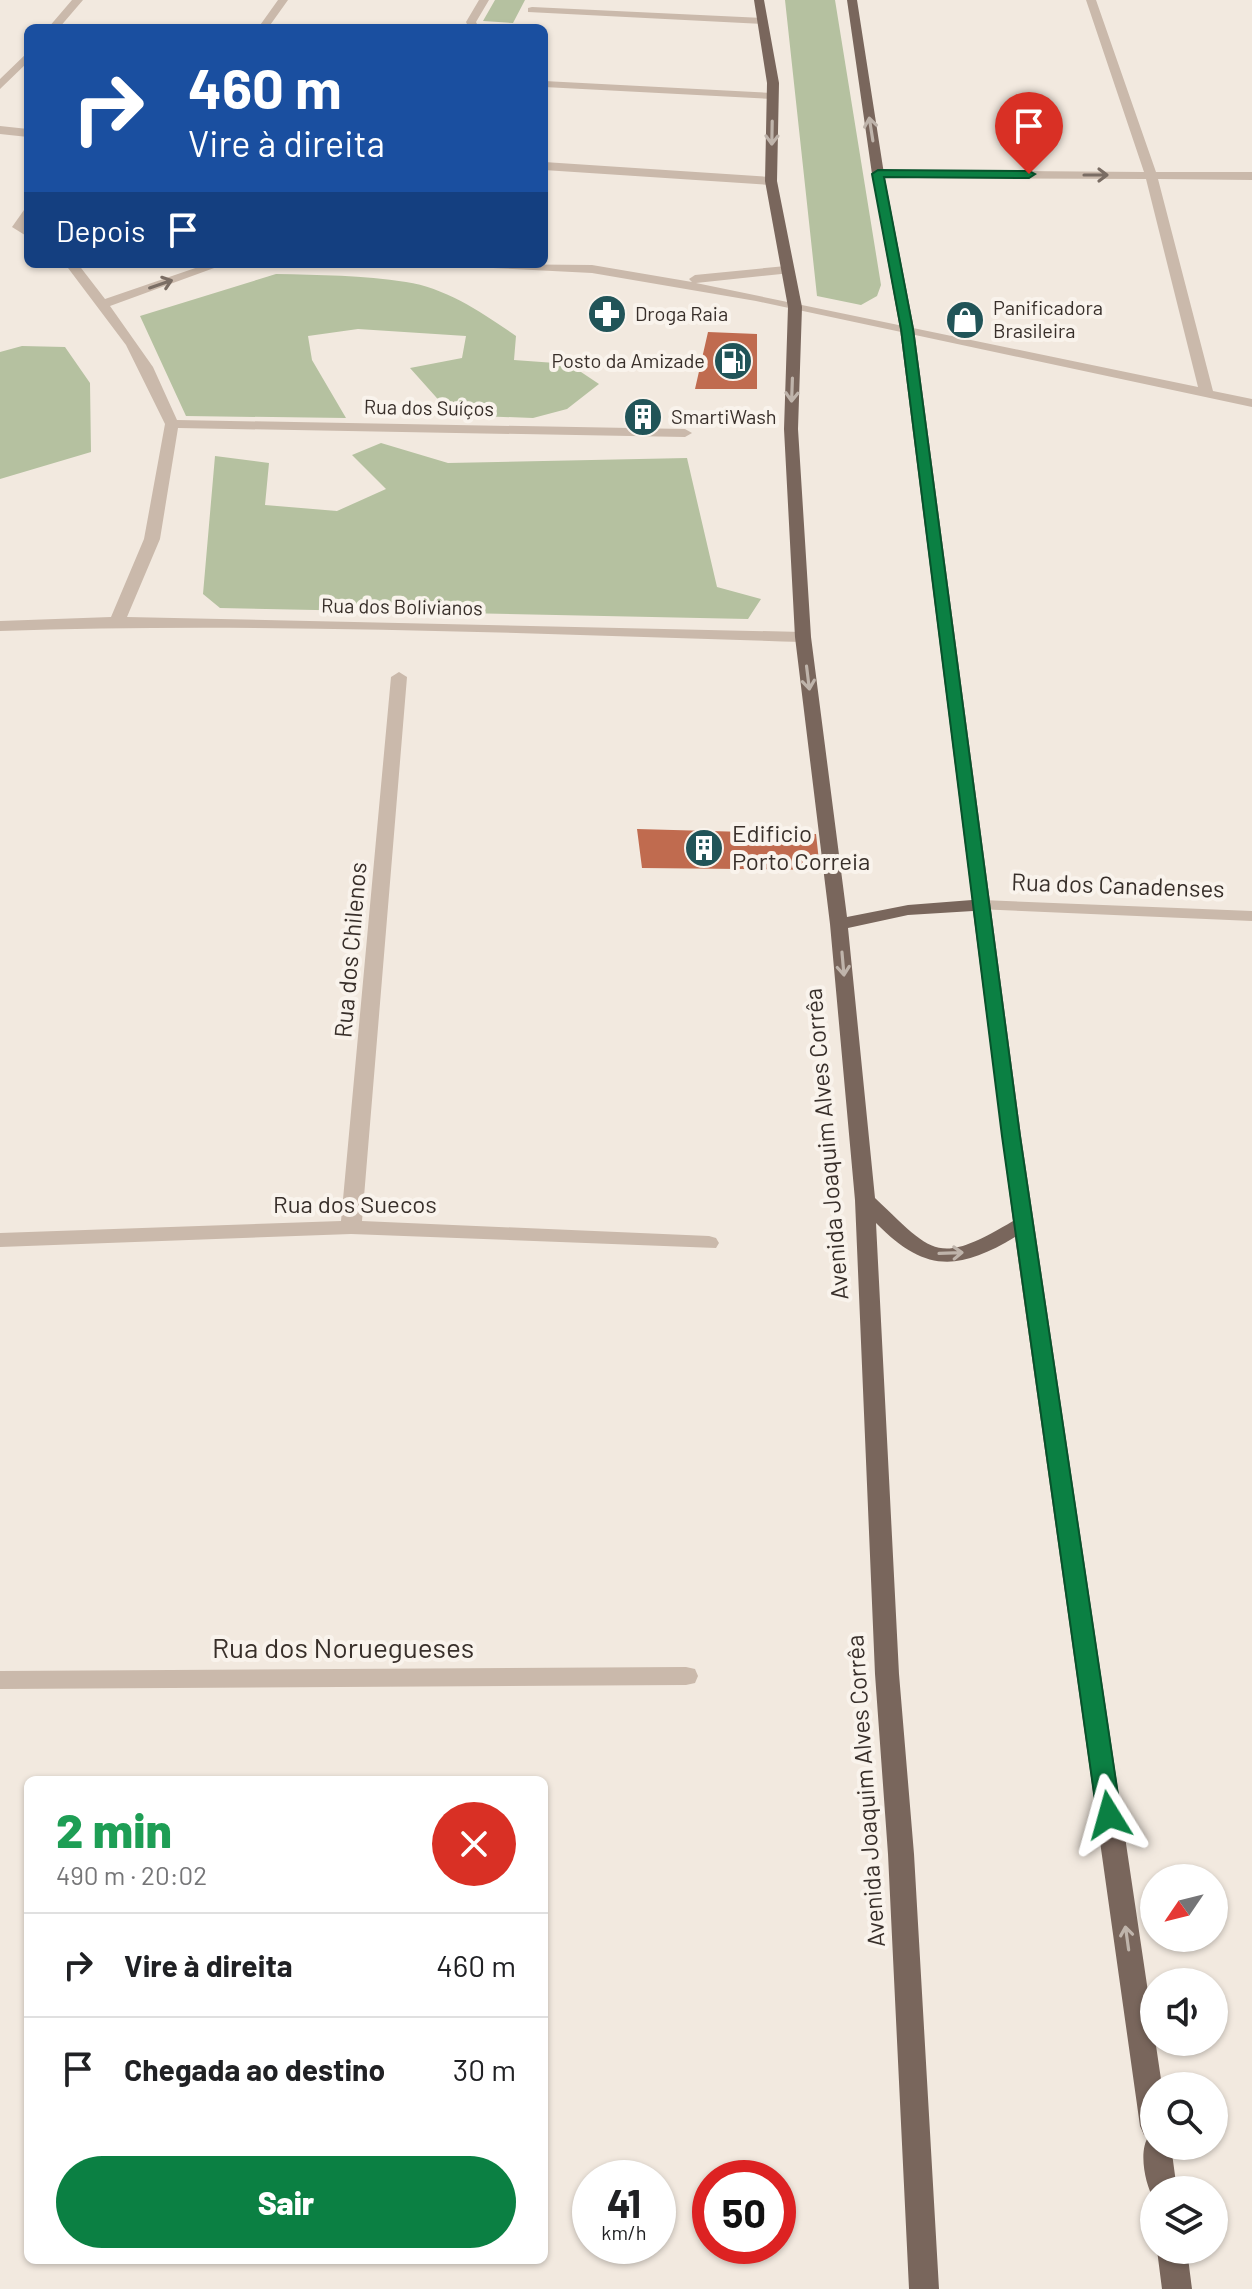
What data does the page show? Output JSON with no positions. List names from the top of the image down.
{
  "streets": {
    "main road": ["Avenida Joaquim Alves Corrêa"],
    "street": [
      "Rua dos Suíços",
      "Rua dos Bolivianos",
      "Rua dos Canadenses",
      "Rua dos Chilenos",
      "Rua dos Suecos",
      "Rua dos Noruegueses"
    ]
  },
  "crossings": [
    ["Rua dos Bolivianos", "Avenida Joaquim Alves Corrêa"],
    ["Rua dos Chilenos", "Rua dos Suecos"]
  ],
  "places": {
    "pharmacy": ["Droga Raia"],
    "shop": ["Panificadora Brasileira"],
    "fuel station": ["Posto da Amizade"],
    "building": ["SmartiWash", "Edificio Porto Correia"]
  },
  "north": "bottom left",
  "page": {
    "turn": ["460 m", "Vire à direita"],
    "then": "Depois",
    "heading": ["2 min", "490 m · 20:02"],
    "list": [
      {
        "name": "Vire à direita",
        "value": "460 m"
      },
      {
        "name": "Chegada ao destino",
        "value": "30 m"
      }
    ],
    "buttons": "Sair",
    "speed": "41 km/h",
    "limit": "50"
  }
}
